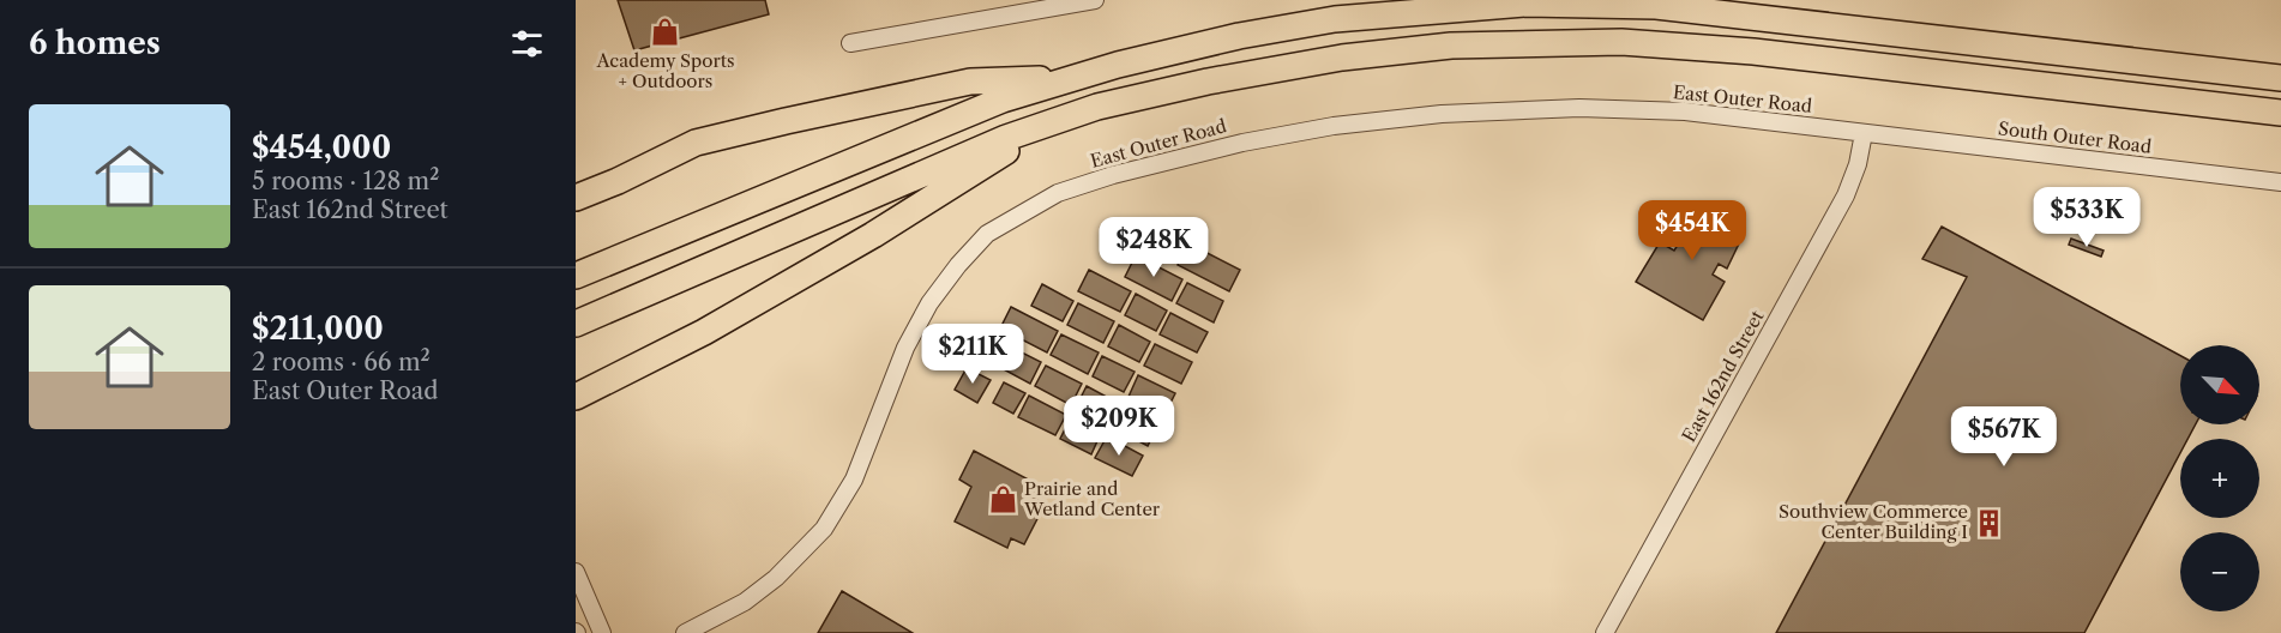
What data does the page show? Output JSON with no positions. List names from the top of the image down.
{
  "streets": {
    "street": ["East Outer Road", "South Outer Road", "East 162nd Street"]
  },
  "crossings": [
    ["East Outer Road", "South Outer Road"],
    ["East Outer Road", "East 162nd Street"],
    ["South Outer Road", "East 162nd Street"]
  ],
  "places": {
    "shop": ["Academy Sports + Outdoors", "Prairie and Wetland Center"],
    "building": ["Southview Commerce Center Building I"]
  },
  "north": "bottom right",
  "page": {
    "heading": "6 homes",
    "list": [
      {
        "name": "$454,000",
        "note": "5 rooms · 128 m² · East 162nd Street"
      },
      {
        "name": "$211,000",
        "note": "2 rooms · 66 m² · East Outer Road"
      }
    ],
    "price": [
      "$533K",
      "$454K",
      "$248K",
      "$211K",
      "$209K",
      "$567K"
    ],
    "map_buttons": ["+", "−"]
  }
}
